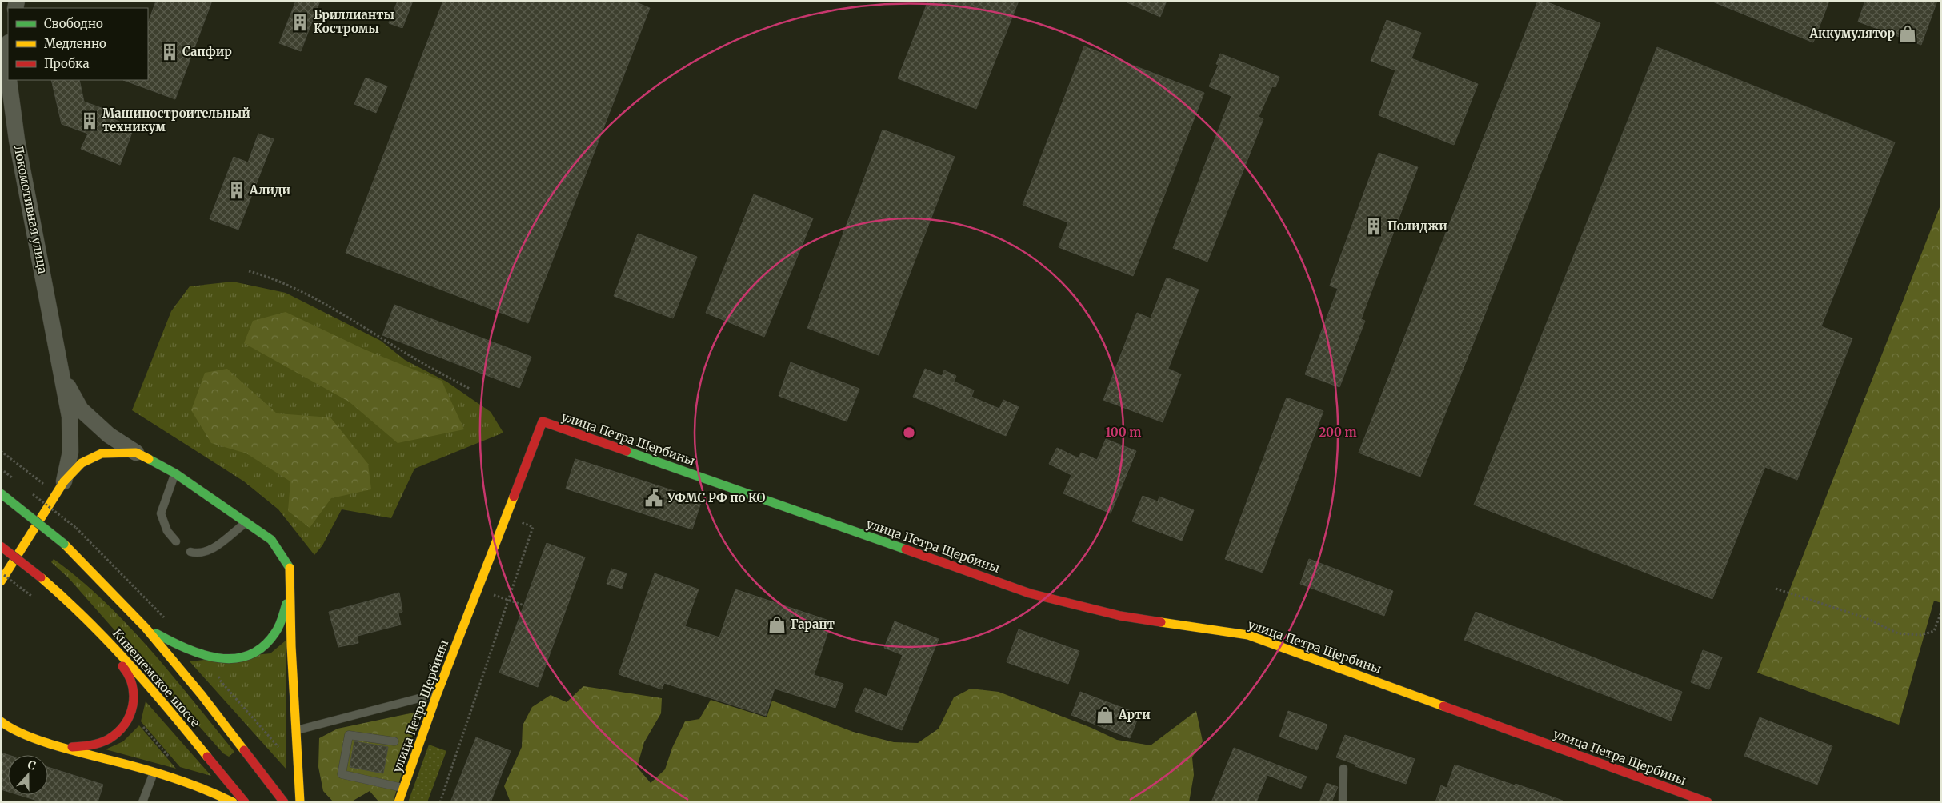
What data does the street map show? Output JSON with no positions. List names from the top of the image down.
{
  "streets": {
    "main road": ["улица Петра Щербины", "Кинешемское шоссе"],
    "street": ["Локомотивная улица"]
  },
  "places": {
    "building": [
      "Бриллианты Костромы",
      "Сапфир",
      "Машиностроительный техникум",
      "Алиди",
      "Полиджи"
    ],
    "shop": ["Аккумулятор", "Гарант", "Арти"],
    "public building": ["УФМС РФ по КО"]
  },
  "legend": ["Свободно", "Медленно", "Пробка"],
  "north": "top",
  "rings": ["100 m", "200 m"]
}
